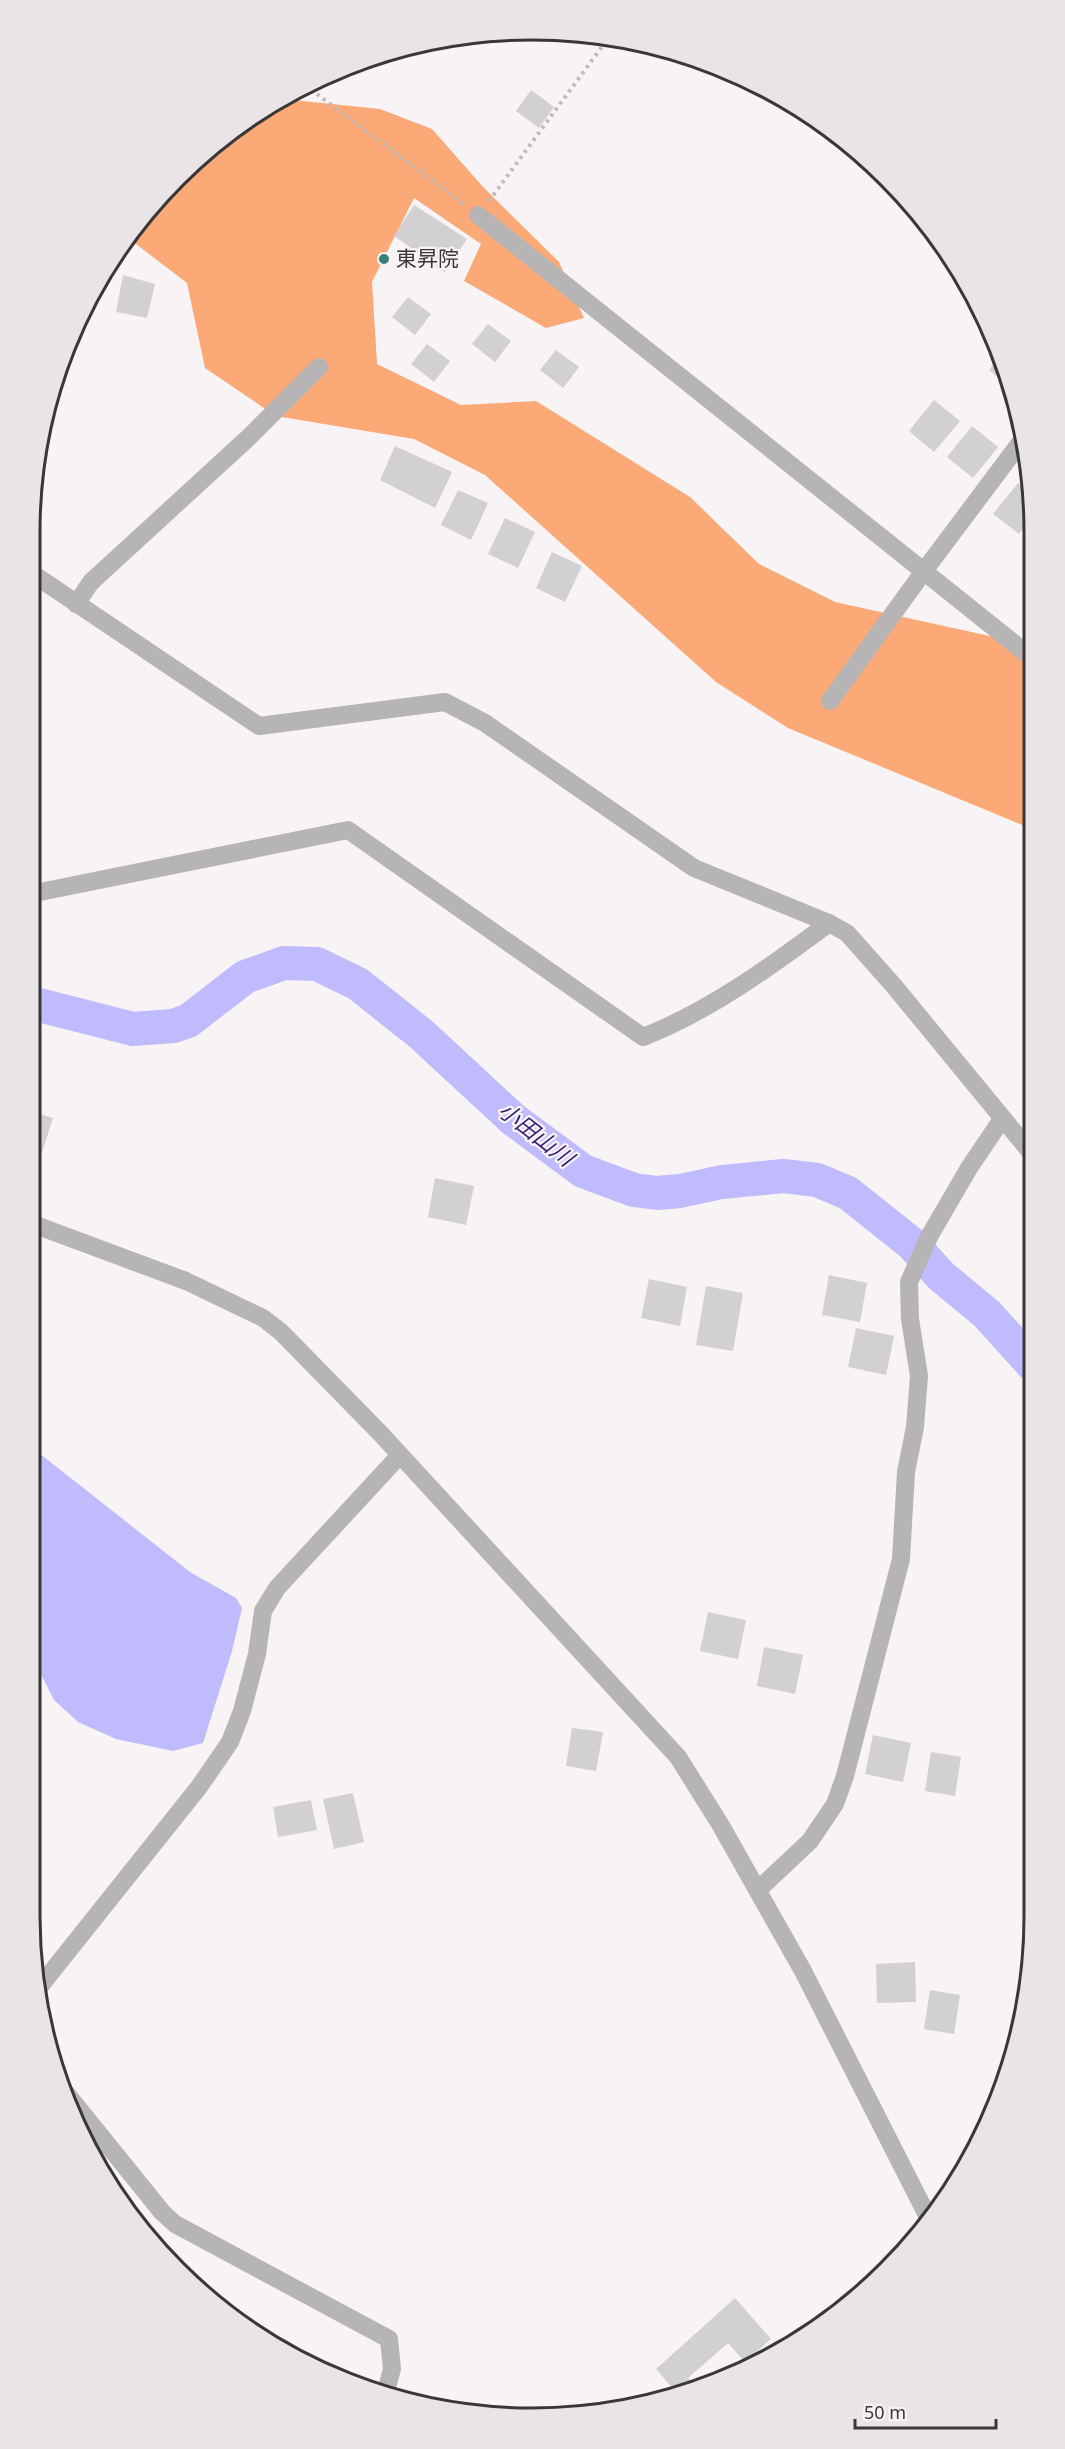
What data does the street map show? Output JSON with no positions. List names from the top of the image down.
{
  "water": ["小田山川"],
  "places": ["東昇院"],
  "scale_bar": "50 m"
}
